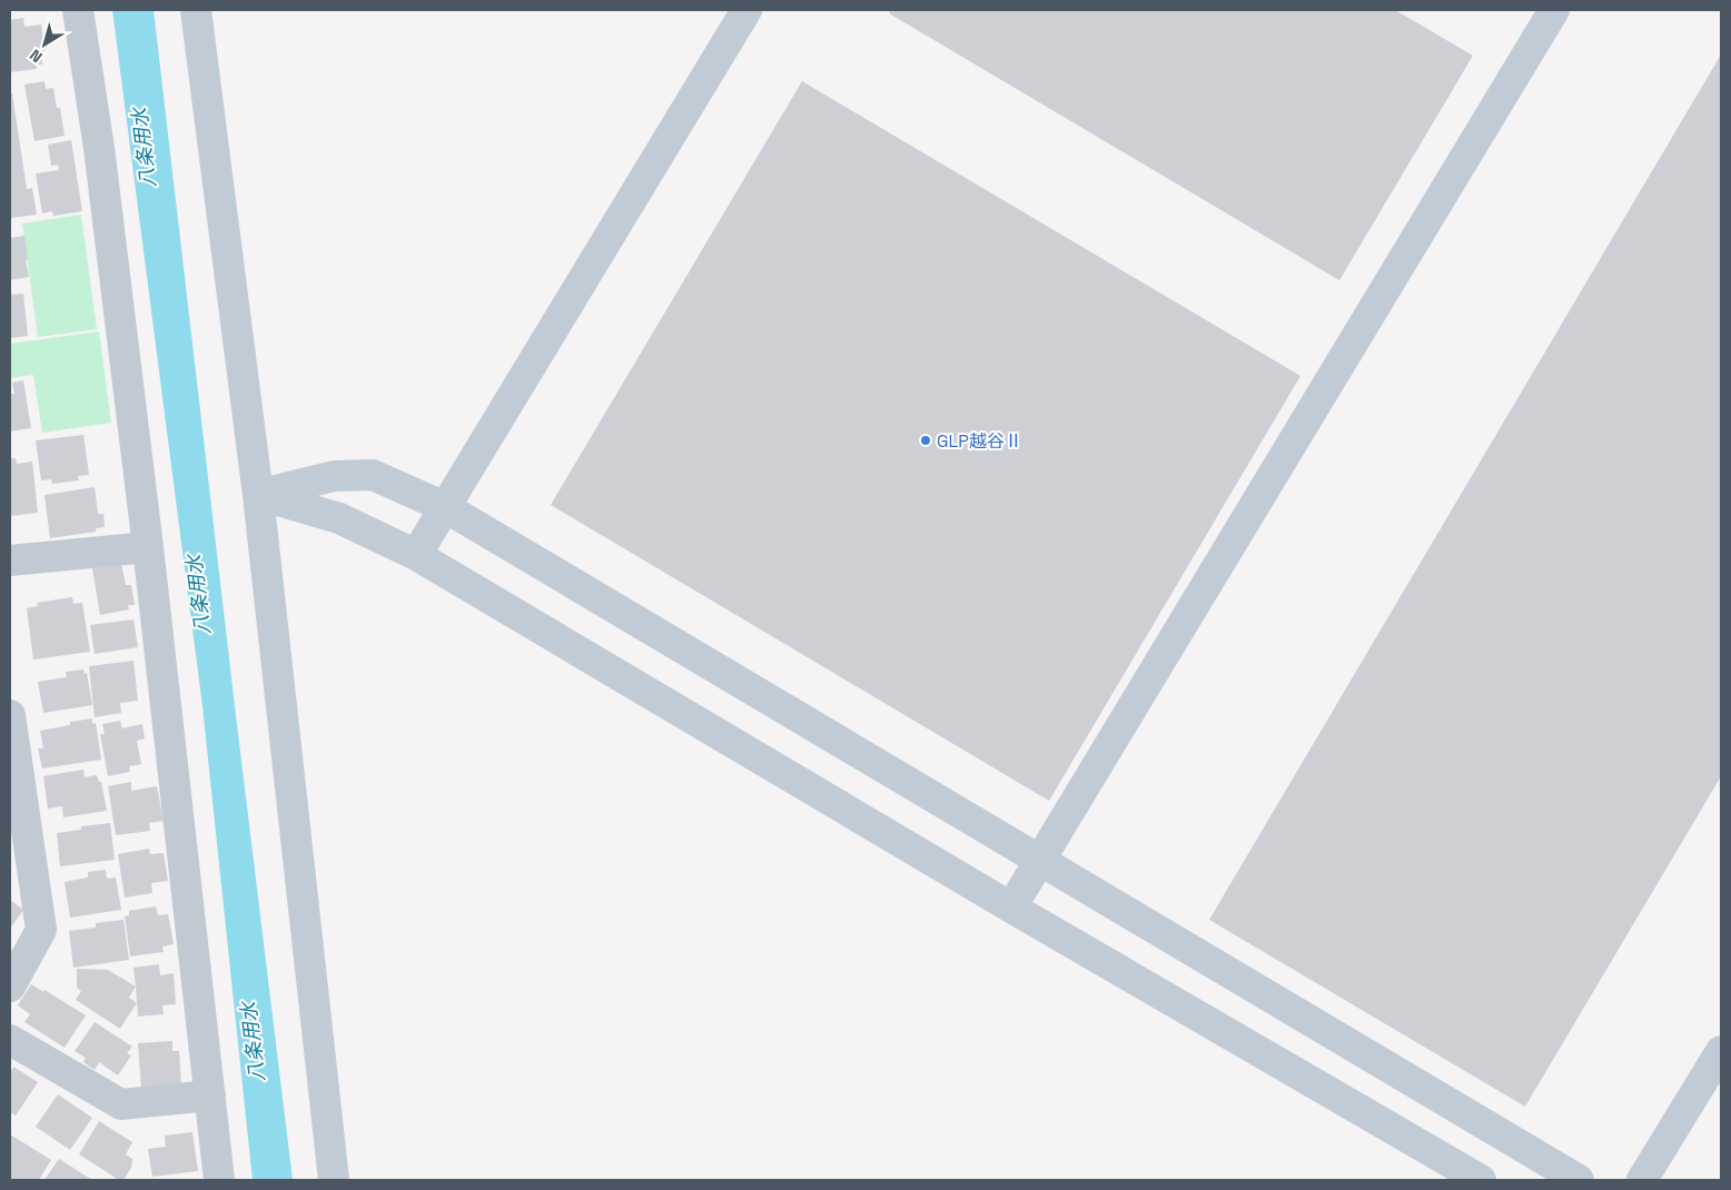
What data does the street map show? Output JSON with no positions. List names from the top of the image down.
{
  "water": ["八条用水"],
  "places": ["GLP越谷Ⅱ"],
  "north": "bottom left"
}
